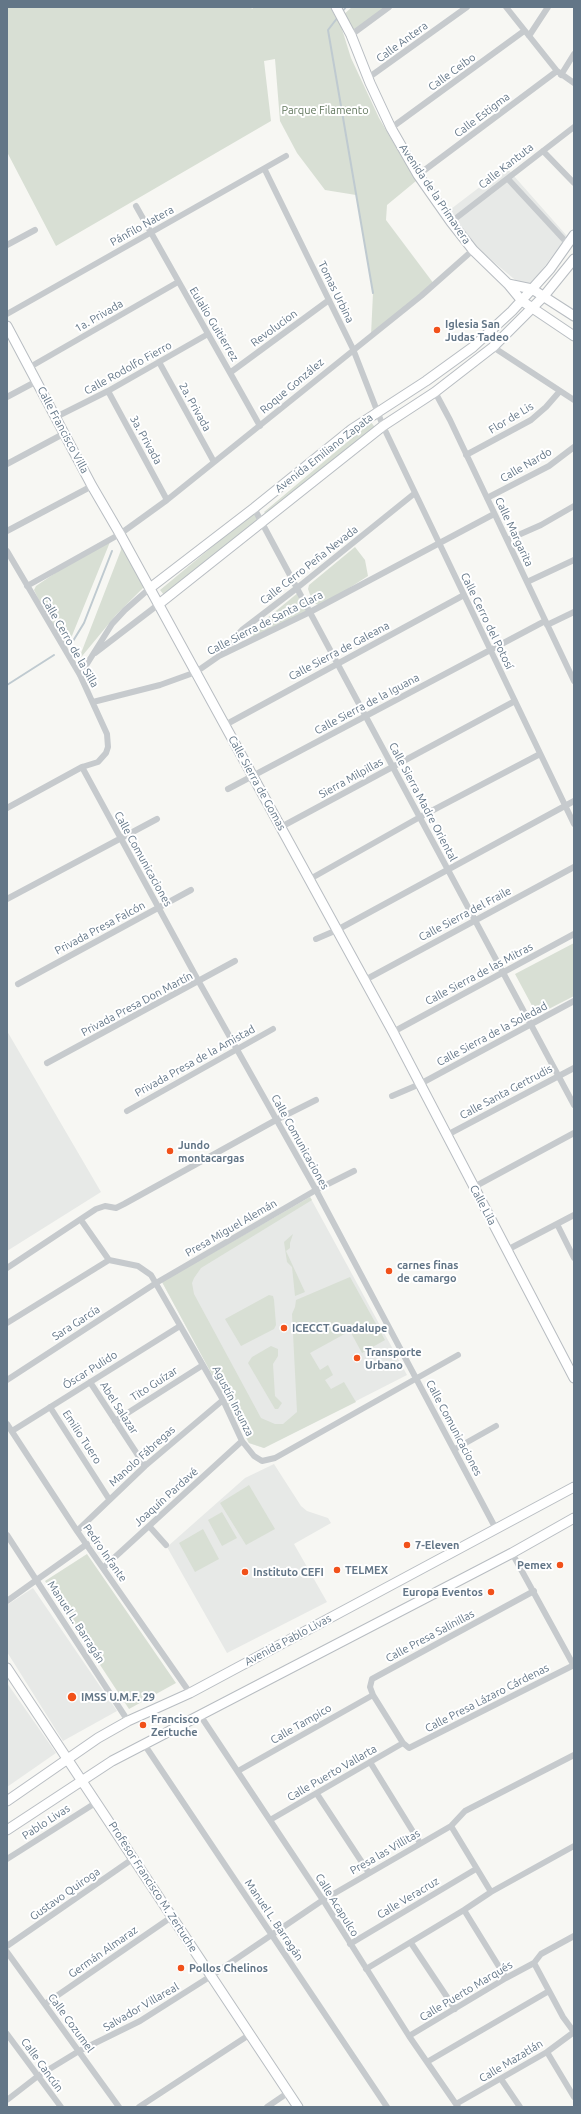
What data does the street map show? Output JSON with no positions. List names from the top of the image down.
{
  "streets": {
    "street": [
      "Calle Antera",
      "Calle Ceibo",
      "Calle Estigma",
      "Calle Kantuta",
      "Avenida de la Primavera",
      "Pánfilo Natera",
      "Tomas Urbina",
      "1a. Privada",
      "Eulalio Guitierrez",
      "Revolucion",
      "Calle Rodolfo Fierro",
      "Roque González",
      "2a. Privada",
      "Flor de Lis",
      "Calle Francisco Villa",
      "3a. Privada",
      "Avenida Emiliano Zapata",
      "Calle Nardo",
      "Calle Margarita",
      "Calle Cerro Peña Nevada",
      "Calle Cerro del Potosí",
      "Calle Sierra de Santa Clara",
      "Calle Cerro de la Silla",
      "Calle Sierra de Galeana",
      "Calle Sierra de la Iguana",
      "Sierra Milpillas",
      "Calle Sierra de Gomas",
      "Calle Sierra Madre Oriental",
      "Calle Comunicaciones",
      "Calle Sierra del Fraile",
      "Privada Presa Falcón",
      "Calle Sierra de las Mitras",
      "Privada Presa Don Martín",
      "Calle Sierra de la Soledad",
      "Privada Presa de la Amistad",
      "Calle Santa Gertrudis",
      "Calle Lila",
      "Presa Miguel Alemán",
      "Sara García",
      "Óscar Pulido",
      "Tito Guízar",
      "Agustín Insunza",
      "Abel Salazar",
      "Emilio Tuero",
      "Manolo Fábregas",
      "Joaquín Pardavé",
      "Pedro Infante",
      "Manuel L. Barragán",
      "Calle Presa Salinillas",
      "Avenida Pablo Livas",
      "Calle Presa Lázaro Cárdenas",
      "Calle Tampico",
      "Calle Puerto Vallarta",
      "Pablo Livas",
      "Presa las Villitas",
      "Profesor Francisco M. Zertuche",
      "Gustavo Quiroga",
      "Calle Veracruz",
      "Calle Acapulco",
      "Germán Almaraz",
      "Calle Puerto Marqués",
      "Salvador Villareal",
      "Calle Cozumel",
      "Calle Mazatlán",
      "Calle Cancún"
    ]
  },
  "crossings": [
    ["Calle Antera", "Avenida de la Primavera"],
    ["Calle Ceibo", "Avenida de la Primavera"],
    ["Calle Estigma", "Avenida de la Primavera"],
    ["Calle Kantuta", "Avenida de la Primavera"],
    ["Avenida de la Primavera", "Roque González"],
    ["Avenida de la Primavera", "Avenida Emiliano Zapata"],
    ["Pánfilo Natera", "Tomas Urbina"],
    ["Pánfilo Natera", "Eulalio Guitierrez"],
    ["Tomas Urbina", "Revolucion"],
    ["Tomas Urbina", "Roque González"],
    ["Tomas Urbina", "Avenida Emiliano Zapata"],
    ["Tomas Urbina", "Calle Cerro del Potosí"],
    ["1a. Privada", "Eulalio Guitierrez"],
    ["1a. Privada", "Calle Francisco Villa"],
    ["Eulalio Guitierrez", "Revolucion"],
    ["Eulalio Guitierrez", "Calle Rodolfo Fierro"],
    ["Eulalio Guitierrez", "Roque González"],
    ["Calle Rodolfo Fierro", "2a. Privada"],
    ["Calle Rodolfo Fierro", "Calle Francisco Villa"],
    ["Calle Rodolfo Fierro", "3a. Privada"],
    ["Roque González", "2a. Privada"],
    ["Roque González", "Calle Francisco Villa"],
    ["Roque González", "3a. Privada"],
    ["Roque González", "Calle Cerro de la Silla"],
    ["Roque González", "Calle Sierra de Gomas"],
    ["Flor de Lis", "Calle Margarita"],
    ["Calle Francisco Villa", "Calle Sierra de Gomas"],
    ["Avenida Emiliano Zapata", "Calle Margarita"],
    ["Avenida Emiliano Zapata", "Calle Cerro del Potosí"],
    ["Avenida Emiliano Zapata", "Calle Cerro de la Silla"],
    ["Avenida Emiliano Zapata", "Calle Sierra de Gomas"],
    ["Avenida Emiliano Zapata", "Calle Sierra Madre Oriental"],
    ["Calle Nardo", "Calle Margarita"],
    ["Calle Margarita", "Calle Sierra de Santa Clara"],
    ["Calle Margarita", "Calle Sierra de la Iguana"],
    ["Calle Cerro Peña Nevada", "Calle Cerro del Potosí"],
    ["Calle Cerro Peña Nevada", "Calle Sierra de Santa Clara"],
    ["Calle Cerro Peña Nevada", "Calle Sierra Madre Oriental"],
    ["Calle Cerro del Potosí", "Calle Sierra de Santa Clara"],
    ["Calle Cerro del Potosí", "Calle Sierra de Galeana"],
    ["Calle Cerro del Potosí", "Calle Sierra de la Iguana"],
    ["Calle Cerro del Potosí", "Sierra Milpillas"],
    ["Calle Sierra de Santa Clara", "Calle Cerro de la Silla"],
    ["Calle Sierra de Santa Clara", "Calle Sierra de Gomas"],
    ["Calle Sierra de Santa Clara", "Calle Sierra Madre Oriental"],
    ["Calle Cerro de la Silla", "Calle Comunicaciones"],
    ["Calle Sierra de Galeana", "Calle Sierra de Gomas"],
    ["Calle Sierra de Galeana", "Calle Sierra Madre Oriental"],
    ["Calle Sierra de la Iguana", "Calle Sierra de Gomas"],
    ["Calle Sierra de la Iguana", "Calle Sierra Madre Oriental"],
    ["Sierra Milpillas", "Calle Sierra de Gomas"],
    ["Sierra Milpillas", "Calle Sierra Madre Oriental"],
    ["Calle Sierra de Gomas", "Calle Sierra del Fraile"],
    ["Calle Sierra de Gomas", "Calle Sierra de las Mitras"],
    ["Calle Sierra de Gomas", "Calle Lila"],
    ["Calle Sierra Madre Oriental", "Calle Sierra del Fraile"],
    ["Calle Sierra Madre Oriental", "Calle Sierra de las Mitras"],
    ["Calle Sierra Madre Oriental", "Calle Sierra de la Soledad"],
    ["Calle Sierra Madre Oriental", "Calle Santa Gertrudis"],
    ["Calle Comunicaciones", "Privada Presa Falcón"],
    ["Calle Comunicaciones", "Privada Presa Don Martín"],
    ["Calle Comunicaciones", "Privada Presa de la Amistad"],
    ["Calle Comunicaciones", "Presa Miguel Alemán"],
    ["Calle Comunicaciones", "Agustín Insunza"],
    ["Calle Comunicaciones", "Avenida Pablo Livas"],
    ["Calle Sierra de las Mitras", "Calle Lila"],
    ["Calle Sierra de la Soledad", "Calle Lila"],
    ["Calle Santa Gertrudis", "Calle Lila"],
    ["Presa Miguel Alemán", "Sara García"],
    ["Presa Miguel Alemán", "Agustín Insunza"],
    ["Sara García", "Agustín Insunza"],
    ["Óscar Pulido", "Agustín Insunza"],
    ["Óscar Pulido", "Abel Salazar"],
    ["Óscar Pulido", "Emilio Tuero"],
    ["Óscar Pulido", "Pedro Infante"],
    ["Tito Guízar", "Agustín Insunza"],
    ["Tito Guízar", "Abel Salazar"],
    ["Agustín Insunza", "Manolo Fábregas"],
    ["Agustín Insunza", "Joaquín Pardavé"],
    ["Abel Salazar", "Manolo Fábregas"],
    ["Emilio Tuero", "Manolo Fábregas"],
    ["Manolo Fábregas", "Pedro Infante"],
    ["Joaquín Pardavé", "Pedro Infante"],
    ["Pedro Infante", "Avenida Pablo Livas"],
    ["Manuel L. Barragán", "Avenida Pablo Livas"],
    ["Manuel L. Barragán", "Presa las Villitas"],
    ["Calle Presa Salinillas", "Calle Tampico"],
    ["Avenida Pablo Livas", "Profesor Francisco M. Zertuche"],
    ["Calle Presa Lázaro Cárdenas", "Calle Puerto Vallarta"],
    ["Calle Tampico", "Calle Acapulco"],
    ["Calle Puerto Vallarta", "Calle Acapulco"],
    ["Pablo Livas", "Profesor Francisco M. Zertuche"],
    ["Presa las Villitas", "Profesor Francisco M. Zertuche"],
    ["Presa las Villitas", "Calle Acapulco"],
    ["Presa las Villitas", "Salvador Villareal"],
    ["Profesor Francisco M. Zertuche", "Gustavo Quiroga"],
    ["Profesor Francisco M. Zertuche", "Germán Almaraz"],
    ["Profesor Francisco M. Zertuche", "Salvador Villareal"],
    ["Calle Veracruz", "Calle Acapulco"],
    ["Calle Acapulco", "Calle Puerto Marqués"],
    ["Calle Acapulco", "Calle Mazatlán"],
    ["Germán Almaraz", "Calle Cozumel"],
    ["Salvador Villareal", "Calle Cozumel"],
    ["Salvador Villareal", "Calle Cancún"]
  ],
  "parks": ["Parque Filamento"],
  "places": [
    "Iglesia San Judas Tadeo",
    "Jundo montacargas",
    "carnes finas de camargo",
    "ICECCT Guadalupe",
    "Transporte Urbano",
    "7-Eleven",
    "Pemex",
    "TELMEX",
    "Instituto CEFI",
    "Europa Eventos",
    "IMSS U.M.F. 29",
    "Francisco Zertuche",
    "Pollos Chelinos"
  ]
}
